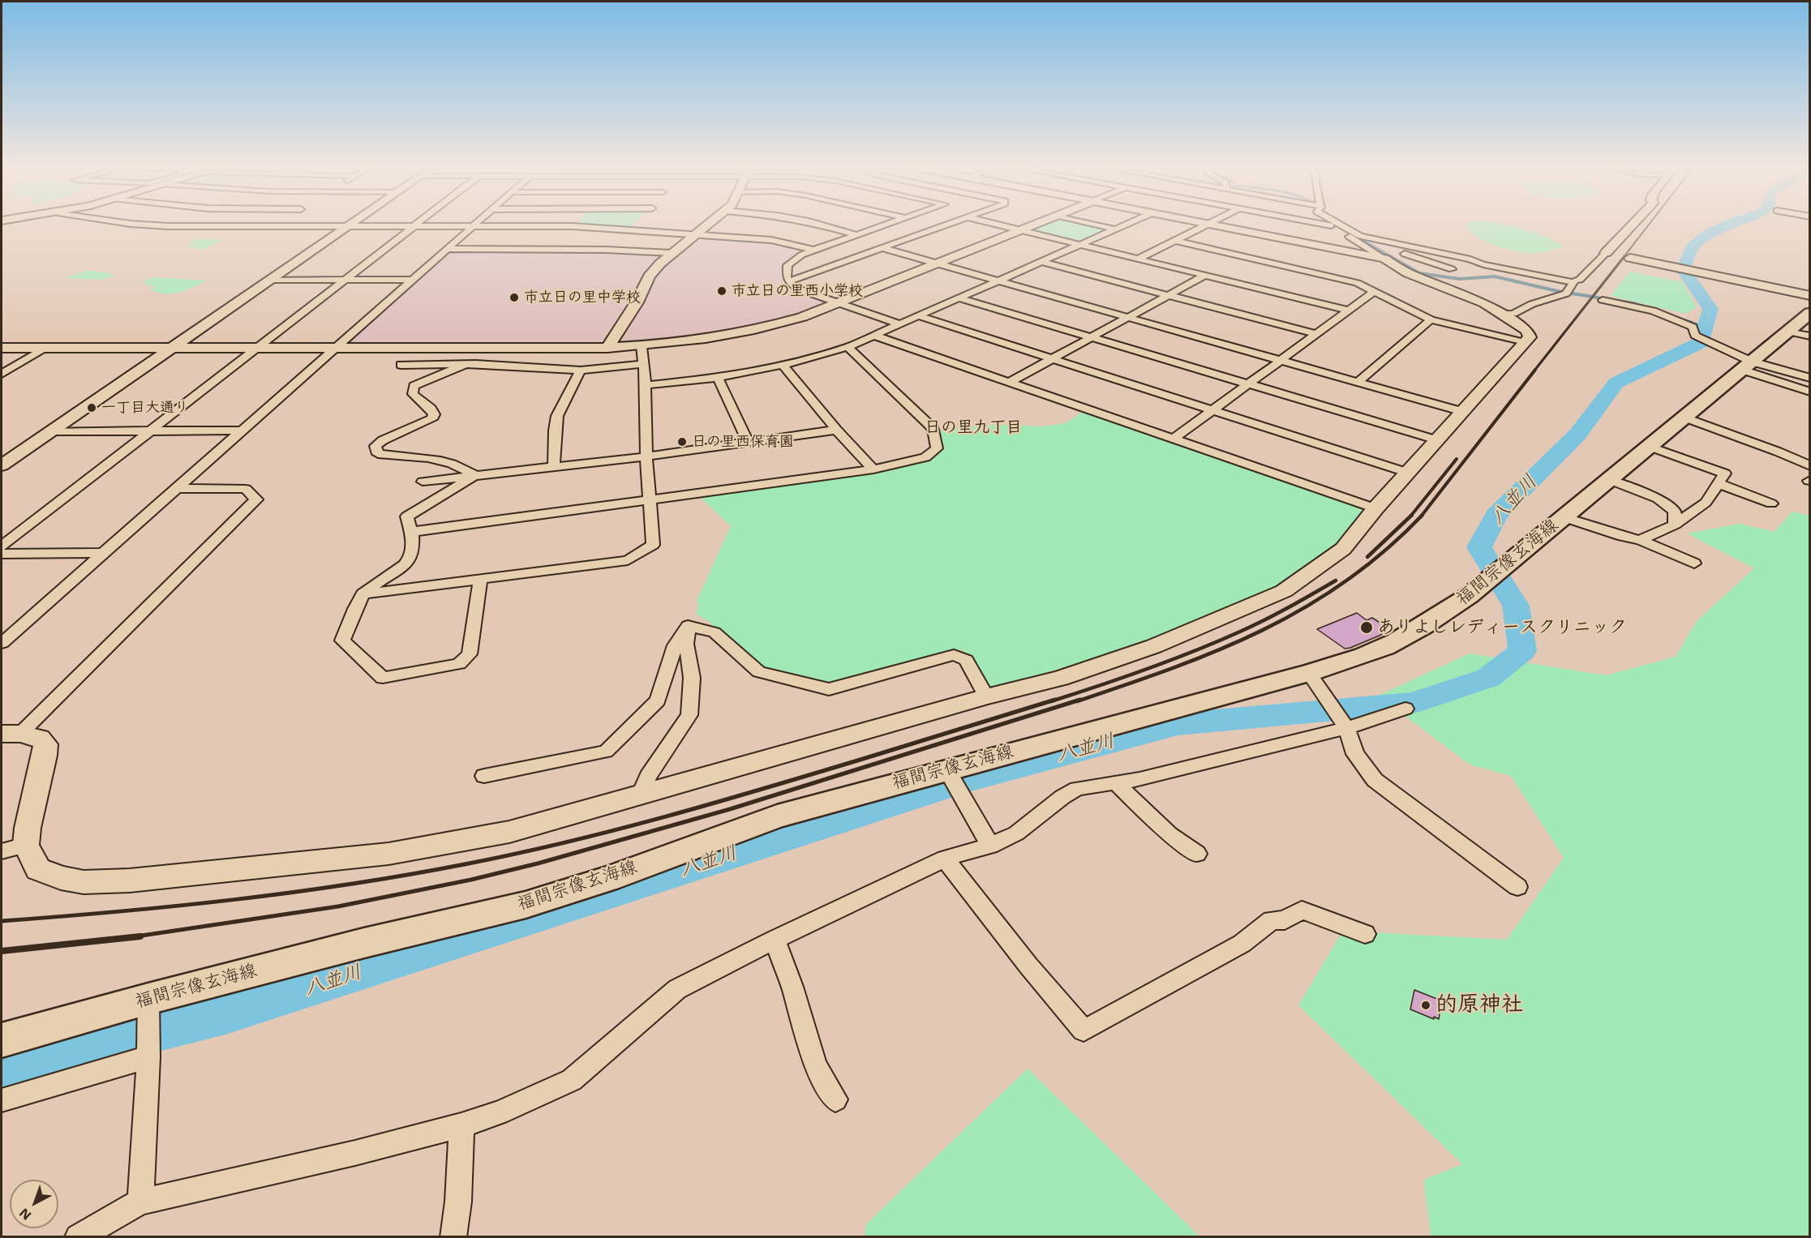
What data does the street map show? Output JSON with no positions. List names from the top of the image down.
{
  "streets": {
    "main road": ["福間宗像玄海線"]
  },
  "districts": ["日の里九丁目"],
  "water": ["八並川"],
  "places": [
    "市立日の里西小学校",
    "市立日の里中学校",
    "一丁目大通り",
    "日の里西保育園",
    "ありよしレディースクリニック",
    "的原神社"
  ],
  "north": "bottom left"
}
